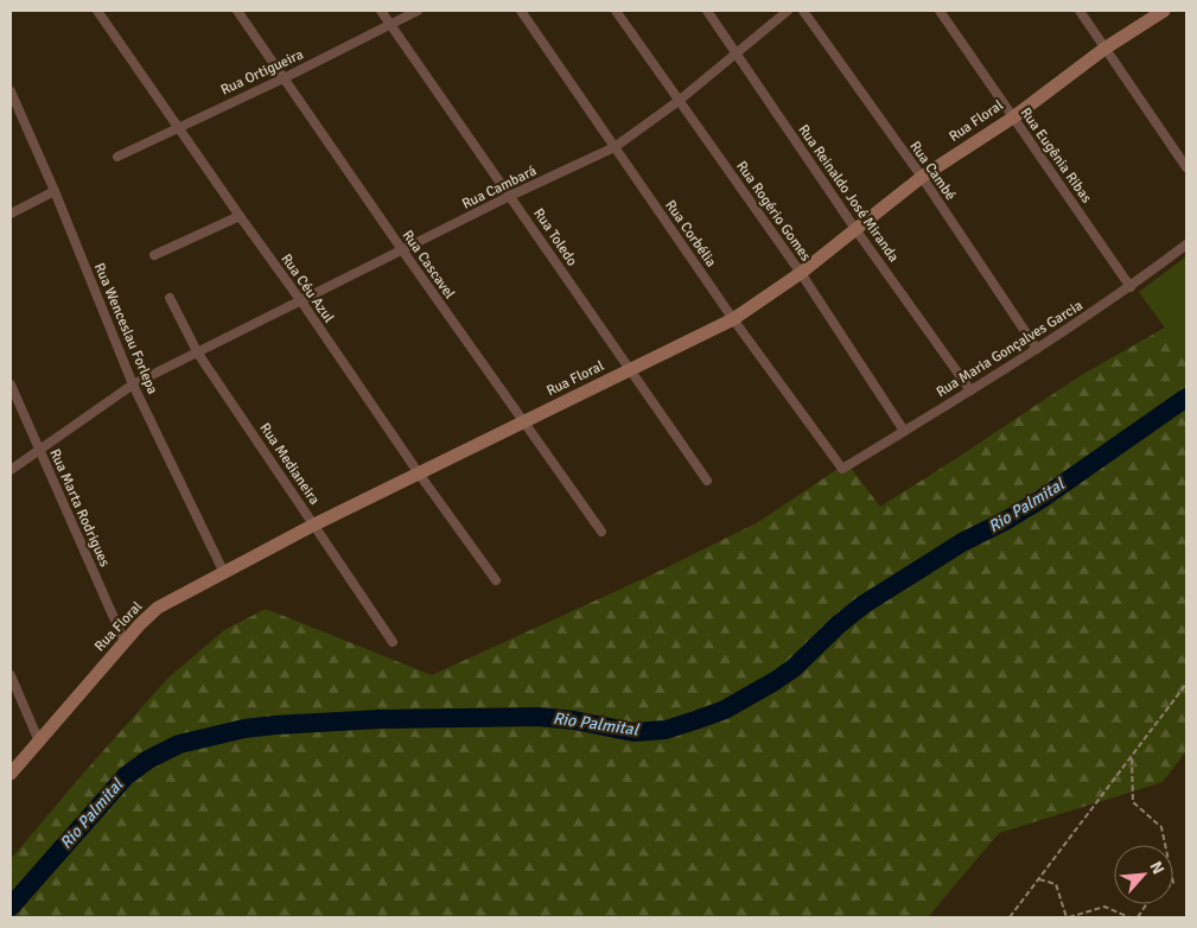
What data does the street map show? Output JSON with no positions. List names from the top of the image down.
{
  "streets": {
    "street": [
      "Rua Ortigueira",
      "Rua Floral",
      "Rua Eugênia Ribas",
      "Rua Cambé",
      "Rua Cambará",
      "Rua Reinaldo José Miranda",
      "Rua Rogério Gomes",
      "Rua Corbélia",
      "Rua Toledo",
      "Rua Cascavel",
      "Rua Céu Azul",
      "Rua Wenceslau Forlepa",
      "Rua Maria Gonçalves Garcia",
      "Rua Medianeira",
      "Rua Marta Rodrigues"
    ]
  },
  "crossings": [
    ["Rua Ortigueira", "Rua Toledo"],
    ["Rua Ortigueira", "Rua Cascavel"],
    ["Rua Ortigueira", "Rua Céu Azul"],
    ["Rua Floral", "Rua Eugênia Ribas"],
    ["Rua Floral", "Rua Cambé"],
    ["Rua Floral", "Rua Reinaldo José Miranda"],
    ["Rua Floral", "Rua Rogério Gomes"],
    ["Rua Floral", "Rua Corbélia"],
    ["Rua Floral", "Rua Toledo"],
    ["Rua Floral", "Rua Cascavel"],
    ["Rua Floral", "Rua Céu Azul"],
    ["Rua Floral", "Rua Wenceslau Forlepa"],
    ["Rua Floral", "Rua Medianeira"],
    ["Rua Floral", "Rua Marta Rodrigues"],
    ["Rua Eugênia Ribas", "Rua Maria Gonçalves Garcia"],
    ["Rua Cambé", "Rua Maria Gonçalves Garcia"],
    ["Rua Cambará", "Rua Reinaldo José Miranda"],
    ["Rua Cambará", "Rua Rogério Gomes"],
    ["Rua Cambará", "Rua Corbélia"],
    ["Rua Cambará", "Rua Toledo"],
    ["Rua Cambará", "Rua Cascavel"],
    ["Rua Cambará", "Rua Céu Azul"],
    ["Rua Cambará", "Rua Wenceslau Forlepa"],
    ["Rua Cambará", "Rua Medianeira"],
    ["Rua Cambará", "Rua Marta Rodrigues"],
    ["Rua Reinaldo José Miranda", "Rua Maria Gonçalves Garcia"],
    ["Rua Rogério Gomes", "Rua Maria Gonçalves Garcia"],
    ["Rua Corbélia", "Rua Maria Gonçalves Garcia"]
  ],
  "water": ["Rio Palmital"],
  "north": "top right"
}
